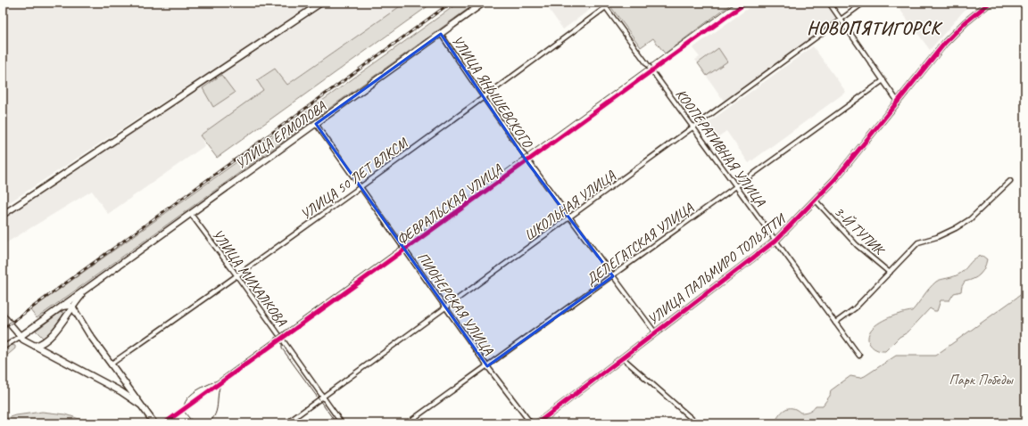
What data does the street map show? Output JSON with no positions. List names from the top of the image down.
{
  "streets": {
    "street": [
      "УЛИЦА ЯНЫШЕВСКОГО",
      "УЛИЦА ЕРМОЛОВА",
      "КООПЕРАТИВНАЯ УЛИЦА",
      "УЛИЦА 50 ЛЕТ ВЛКСМ",
      "ФЕВРАЛЬСКАЯ УЛИЦА",
      "ШКОЛЬНАЯ УЛИЦА",
      "3-Й ТУПИК",
      "ДЕЛЕГАТСКАЯ УЛИЦА",
      "УЛИЦА ПАЛЬМИРО ТОЛЬЯТТИ",
      "УЛИЦА МИХАЛКОВА",
      "ПИОНЕРСКАЯ УЛИЦА"
    ]
  },
  "crossings": [
    ["УЛИЦА ЯНЫШЕВСКОГО", "УЛИЦА ЕРМОЛОВА"],
    ["УЛИЦА ЯНЫШЕВСКОГО", "УЛИЦА 50 ЛЕТ ВЛКСМ"],
    ["УЛИЦА ЯНЫШЕВСКОГО", "ФЕВРАЛЬСКАЯ УЛИЦА"],
    ["УЛИЦА ЯНЫШЕВСКОГО", "ШКОЛЬНАЯ УЛИЦА"],
    ["УЛИЦА ЯНЫШЕВСКОГО", "ДЕЛЕГАТСКАЯ УЛИЦА"],
    ["УЛИЦА ЯНЫШЕВСКОГО", "УЛИЦА ПАЛЬМИРО ТОЛЬЯТТИ"],
    ["УЛИЦА ЕРМОЛОВА", "УЛИЦА МИХАЛКОВА"],
    ["УЛИЦА ЕРМОЛОВА", "ПИОНЕРСКАЯ УЛИЦА"],
    ["КООПЕРАТИВНАЯ УЛИЦА", "УЛИЦА 50 ЛЕТ ВЛКСМ"],
    ["КООПЕРАТИВНАЯ УЛИЦА", "ФЕВРАЛЬСКАЯ УЛИЦА"],
    ["КООПЕРАТИВНАЯ УЛИЦА", "ШКОЛЬНАЯ УЛИЦА"],
    ["КООПЕРАТИВНАЯ УЛИЦА", "ДЕЛЕГАТСКАЯ УЛИЦА"],
    ["КООПЕРАТИВНАЯ УЛИЦА", "УЛИЦА ПАЛЬМИРО ТОЛЬЯТТИ"],
    ["УЛИЦА 50 ЛЕТ ВЛКСМ", "УЛИЦА МИХАЛКОВА"],
    ["УЛИЦА 50 ЛЕТ ВЛКСМ", "ПИОНЕРСКАЯ УЛИЦА"],
    ["ФЕВРАЛЬСКАЯ УЛИЦА", "УЛИЦА МИХАЛКОВА"],
    ["ФЕВРАЛЬСКАЯ УЛИЦА", "ПИОНЕРСКАЯ УЛИЦА"],
    ["ШКОЛЬНАЯ УЛИЦА", "УЛИЦА МИХАЛКОВА"],
    ["ШКОЛЬНАЯ УЛИЦА", "ПИОНЕРСКАЯ УЛИЦА"],
    ["3-Й ТУПИК", "УЛИЦА ПАЛЬМИРО ТОЛЬЯТТИ"],
    ["ДЕЛЕГАТСКАЯ УЛИЦА", "ПИОНЕРСКАЯ УЛИЦА"]
  ],
  "districts": ["НОВОПЯТИГОРСК"],
  "parks": ["Парк Победы"]
}
